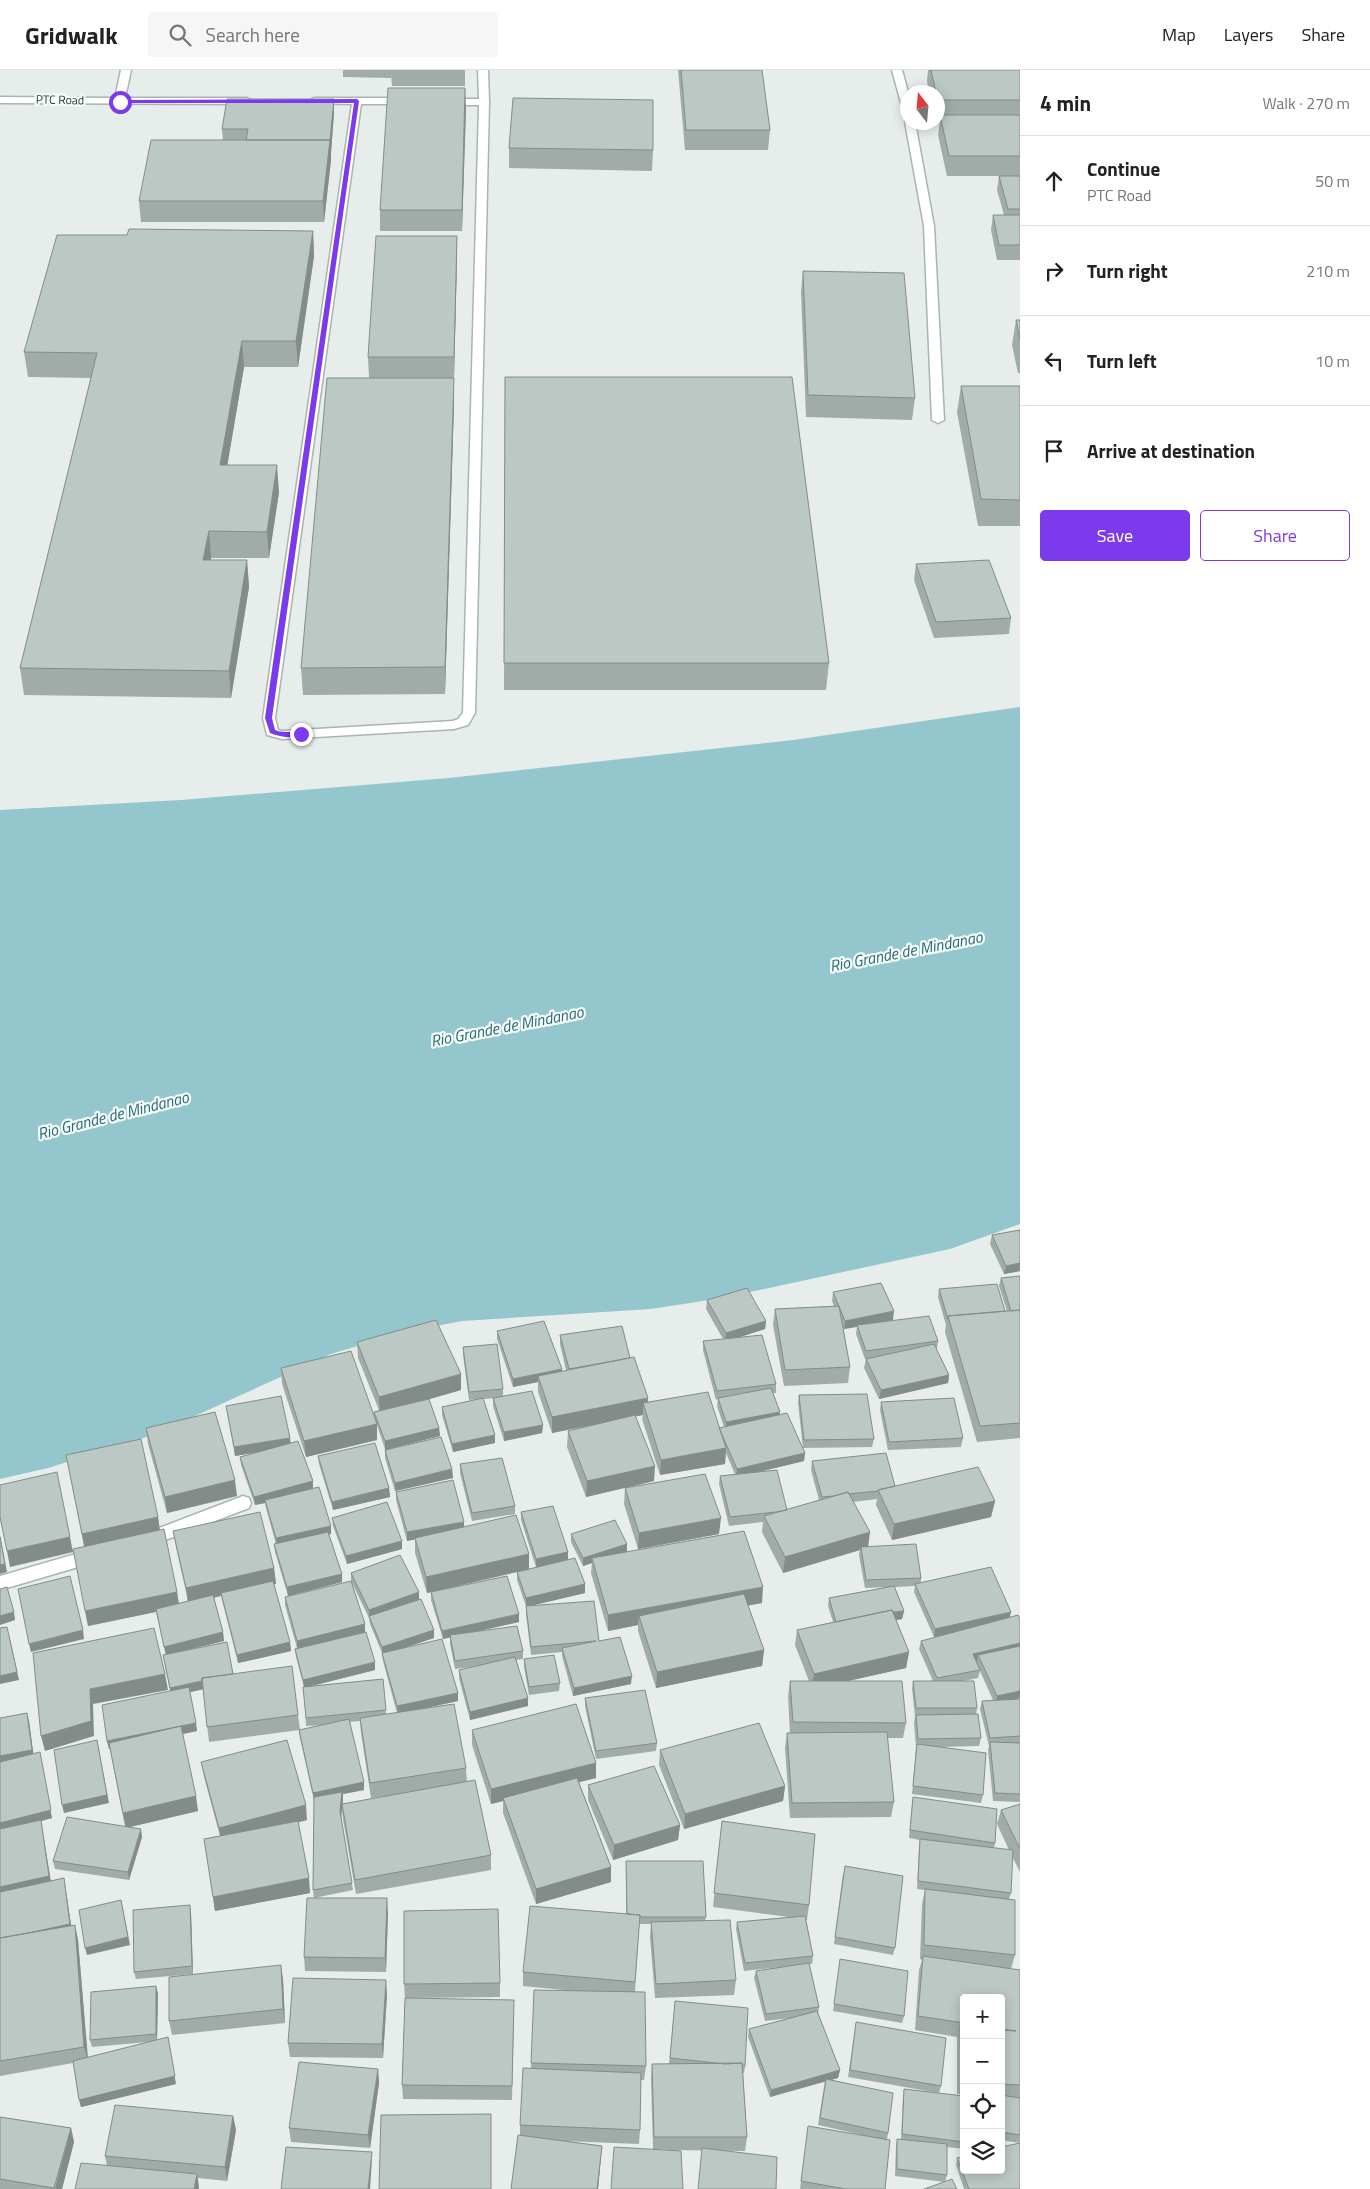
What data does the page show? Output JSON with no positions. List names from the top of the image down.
{
  "streets": {
    "street": ["PTC Road"]
  },
  "water": ["Rio Grande de Mindanao"],
  "north": "top",
  "page": {
    "header": "Gridwalk",
    "search": "Search here",
    "nav": ["Map", "Layers", "Share"],
    "heading": ["4 min", "Walk · 270 m"],
    "list": [
      ["Continue", "PTC Road", "50 m"],
      ["Turn right", "210 m"],
      ["Turn left", "10 m"],
      "Arrive at destination"
    ],
    "buttons": ["Save", "Share"],
    "map_buttons": ["+", "−"]
  }
}
